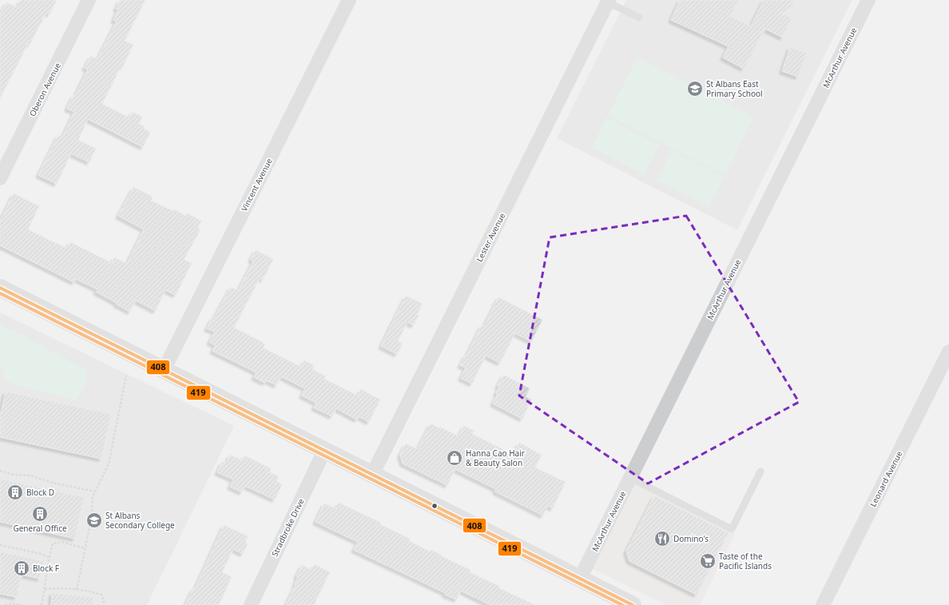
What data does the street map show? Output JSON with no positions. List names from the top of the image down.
{
  "streets": {
    "street": [
      "McArthur Avenue",
      "Oberon Avenue",
      "Vincent Avenue",
      "Lester Avenue",
      "Leonard Avenue",
      "Stradbroke Drive"
    ]
  },
  "places": {
    "school or university": ["St Albans East Primary School", "St Albans Secondary College"],
    "shop": ["Hanna Cao Hair & Beauty Salon"],
    "building": ["Block D", "General Office", "Block F"],
    "restaurant": ["Domino's"],
    "supermarket": ["Taste of the Pacific Islands"]
  },
  "lines": ["transit line 408", "transit line 419"]
}
